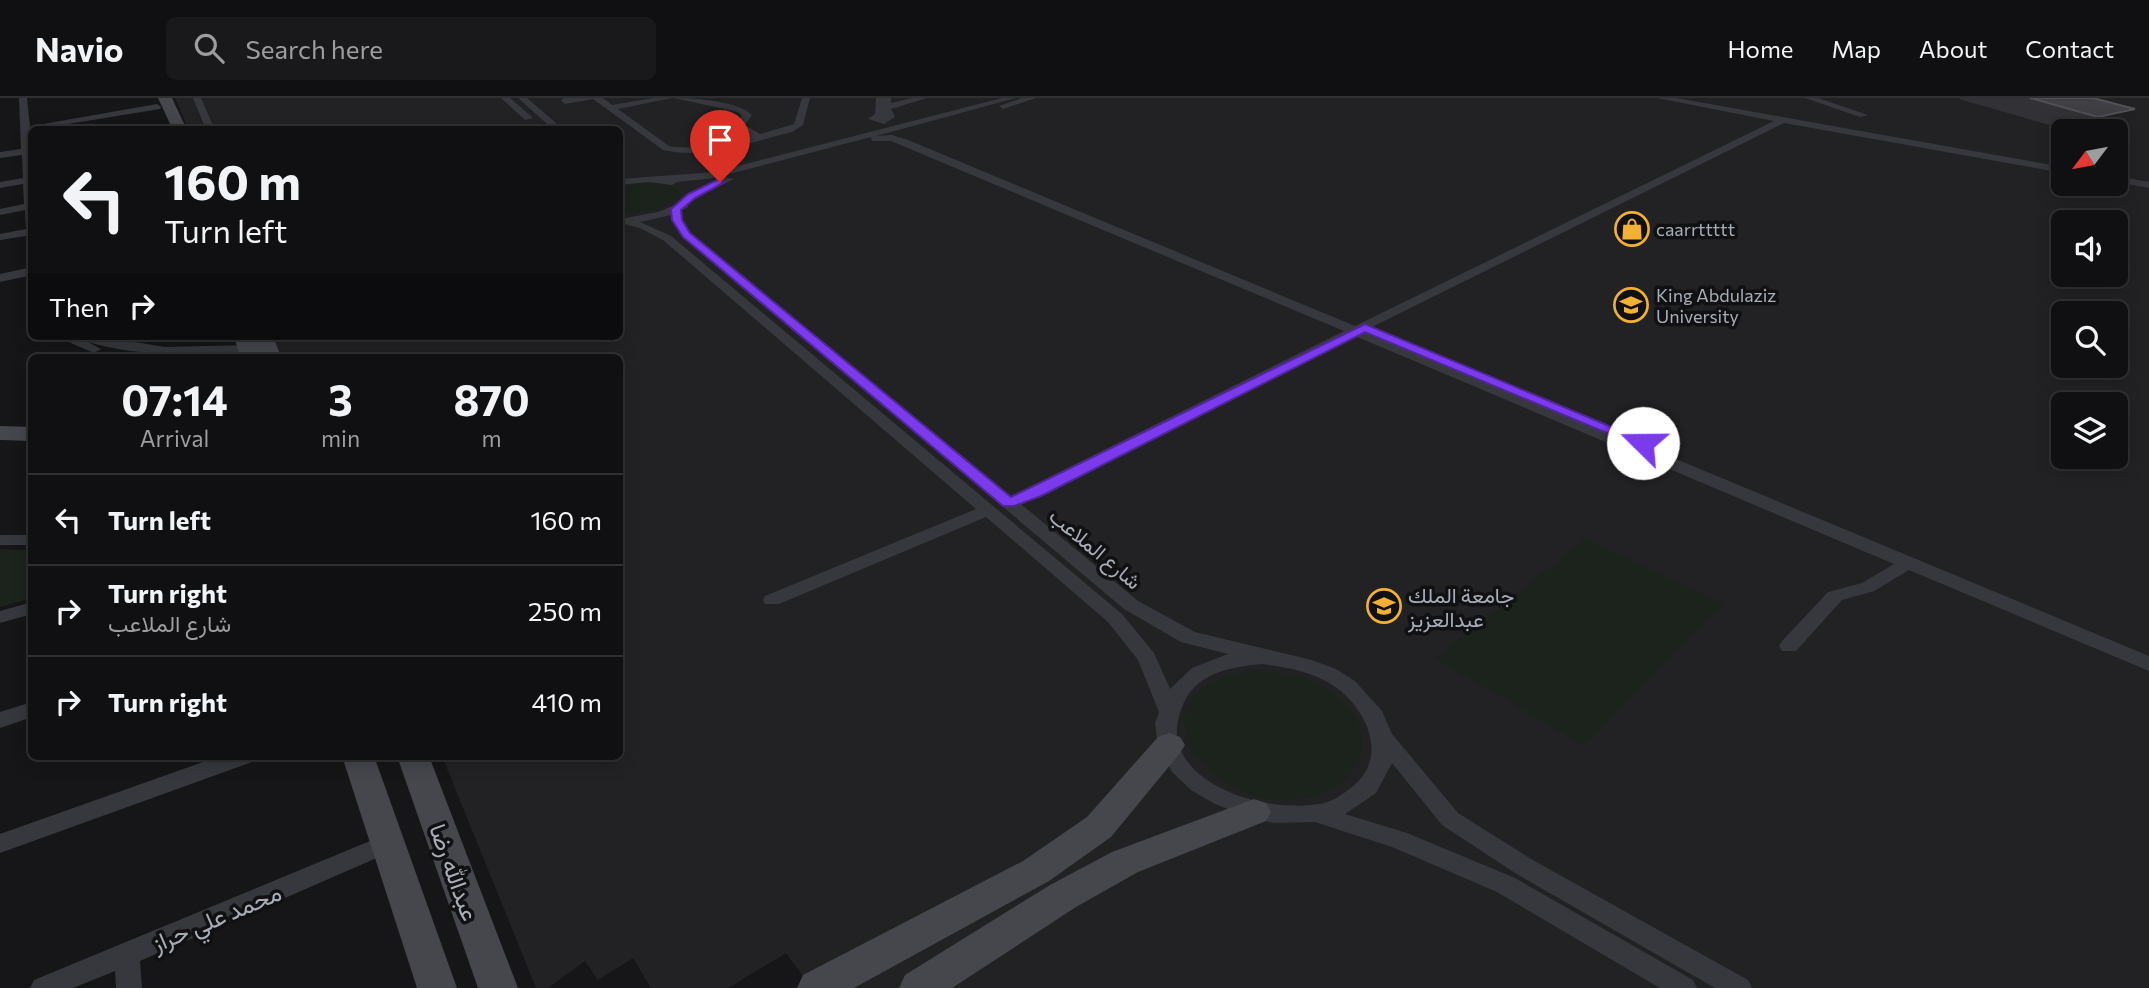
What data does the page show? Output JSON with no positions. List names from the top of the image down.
{
  "streets": {
    "street": ["شارع الملاعب", "عبدالله رضا", "محمد علي حراز"]
  },
  "places": {
    "shop": ["caarrttttt"],
    "school or university": ["King Abdulaziz University", "جامعة الملك عبدالعزيز"]
  },
  "north": "bottom left",
  "page": {
    "header": "Navio",
    "search": "Search here",
    "nav": [
      "Home",
      "Map",
      "About",
      "Contact"
    ],
    "turn": ["160 m", "Turn left"],
    "then": "Then",
    "eta": [
      "07:14",
      "Arrival",
      "3",
      "min",
      "870",
      "m"
    ],
    "list": [
      {
        "name": "Turn left",
        "value": "160 m"
      },
      {
        "name": "Turn right",
        "note": "شارع الملاعب",
        "value": "250 m"
      },
      {
        "name": "Turn right",
        "value": "410 m"
      }
    ]
  }
}
